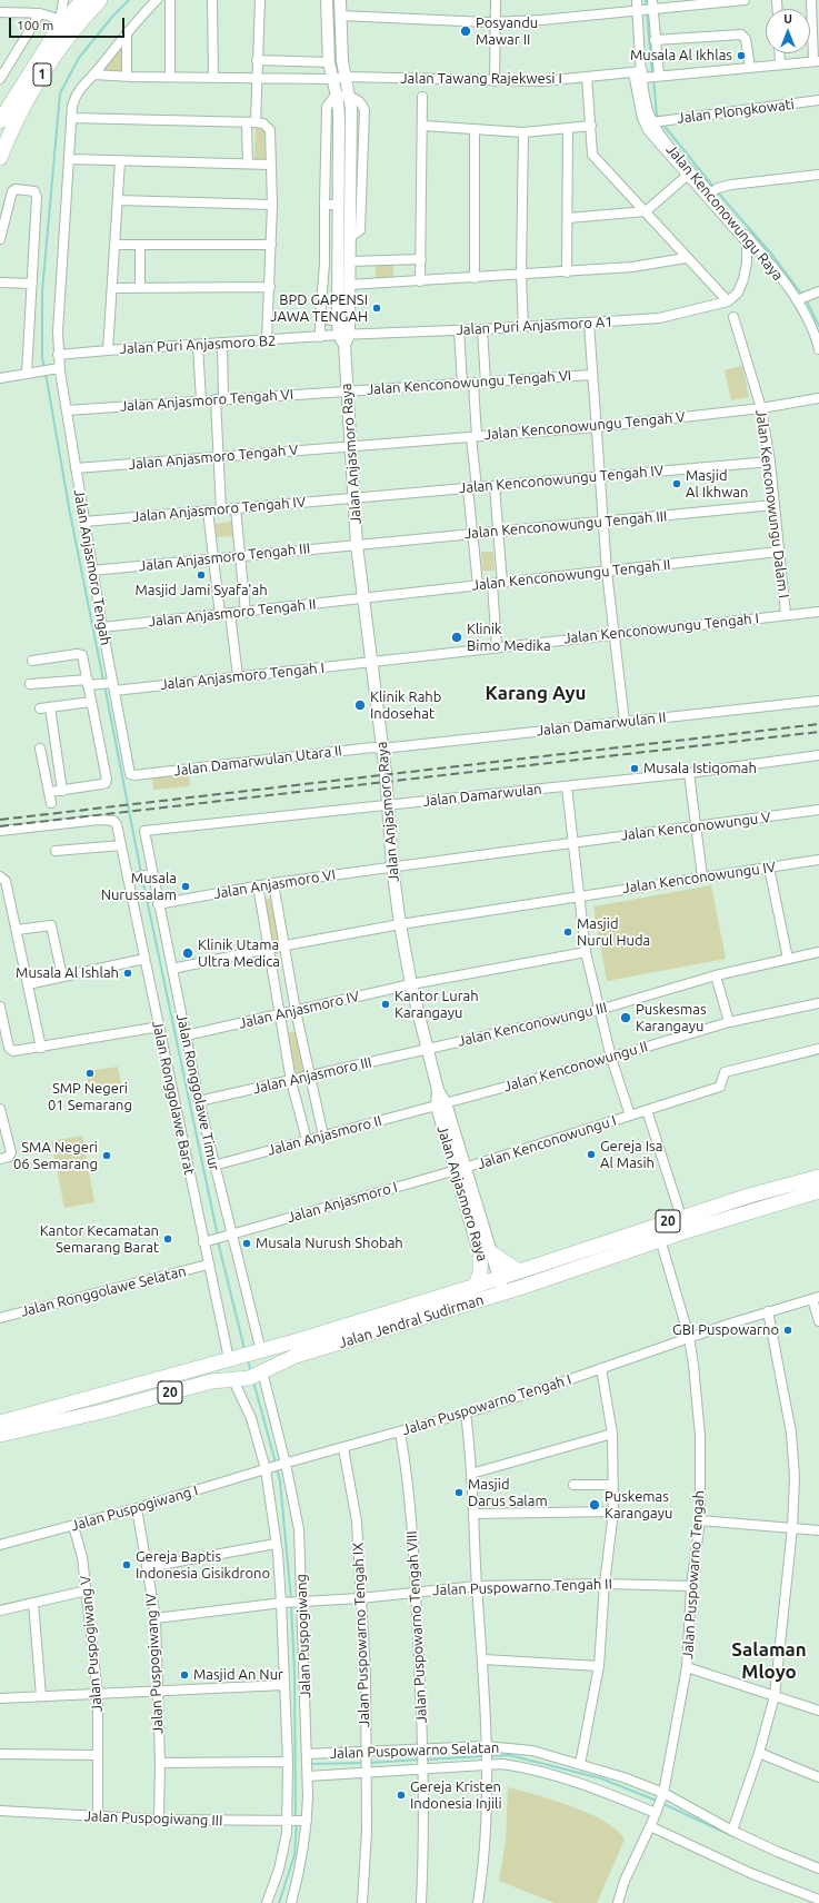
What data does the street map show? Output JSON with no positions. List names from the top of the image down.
{
  "streets": {
    "highway": ["1", "20", "Jalan Jendral Sudirman"],
    "street": [
      "Jalan Tawang Rajekwesi I",
      "Jalan Plongkowati",
      "Jalan Kenconowungu Raya",
      "Jalan Puri Anjasmoro A1",
      "Jalan Puri Anjasmoro B2",
      "Jalan Kenconowungu Tengah VI",
      "Jalan Anjasmoro Tengah VI",
      "Jalan Kenconowungu Tengah V",
      "Jalan Anjasmoro Raya",
      "Jalan Anjasmoro Tengah V",
      "Jalan Kenconowungu Tengah IV",
      "Jalan Kenconowungu Dalam I",
      "Jalan Anjasmoro Tengah IV",
      "Jalan Kenconowungu Tengah III",
      "Jalan Anjasmoro Tengah III",
      "Jalan Anjasmoro Tengah",
      "Jalan Kenconowungu Tengah II",
      "Jalan Anjasmoro Tengah II",
      "Jalan Kenconowungu Tengah I",
      "Jalan Anjasmoro Tengah I",
      "Jalan Damarwulan II",
      "Jalan Damarwulan Utara II",
      "Jalan Damarwulan",
      "Jalan Kenconowungu V",
      "Jalan Kenconowungu IV",
      "Jalan Anjasmoro VI",
      "Jalan Anjasmoro IV",
      "Jalan Kenconowungu III",
      "Jalan Kenconowungu II",
      "Jalan Anjasmoro III",
      "Jalan Ronggolawe Timur",
      "Jalan Ronggolawe Barat",
      "Jalan Anjasmoro II",
      "Jalan Kenconowungu I",
      "Jalan Anjasmoro I",
      "Jalan Ronggolawe Selatan",
      "Jalan Puspowarno Tengah I",
      "Jalan Puspogiwang I",
      "Jalan Puspowarno Tengah",
      "Jalan Puspowarno Tengah II",
      "Jalan Puspowarno Tengah VIII",
      "Jalan Puspowarno Tengah IX",
      "Jalan Puspogiwang",
      "Jalan Puspogiwang V",
      "Jalan Puspogiwang IV",
      "Jalan Puspowarno Selatan",
      "Jalan Puspogiwang III"
    ]
  },
  "crossings": [
    ["Jalan Tawang Rajekwesi I", "Jalan Kenconowungu Raya"],
    ["Jalan Tawang Rajekwesi I", "Jalan Anjasmoro Raya"],
    ["Jalan Plongkowati", "Jalan Kenconowungu Raya"],
    ["Jalan Puri Anjasmoro A1", "Jalan Puri Anjasmoro B2"],
    ["Jalan Puri Anjasmoro A1", "Jalan Anjasmoro Raya"],
    ["Jalan Puri Anjasmoro B2", "Jalan Anjasmoro Raya"],
    ["Jalan Puri Anjasmoro B2", "Jalan Anjasmoro Tengah"],
    ["Jalan Kenconowungu Tengah VI", "Jalan Anjasmoro Tengah VI"],
    ["Jalan Kenconowungu Tengah VI", "Jalan Anjasmoro Raya"],
    ["Jalan Anjasmoro Tengah VI", "Jalan Anjasmoro Raya"],
    ["Jalan Anjasmoro Tengah VI", "Jalan Anjasmoro Tengah"],
    ["Jalan Kenconowungu Tengah V", "Jalan Anjasmoro Raya"],
    ["Jalan Kenconowungu Tengah V", "Jalan Anjasmoro Tengah V"],
    ["Jalan Kenconowungu Tengah V", "Jalan Kenconowungu Dalam I"],
    ["Jalan Anjasmoro Raya", "Jalan Anjasmoro Tengah V"],
    ["Jalan Anjasmoro Raya", "Jalan Kenconowungu Tengah IV"],
    ["Jalan Anjasmoro Raya", "Jalan Anjasmoro Tengah IV"],
    ["Jalan Anjasmoro Raya", "Jalan Kenconowungu Tengah III"],
    ["Jalan Anjasmoro Raya", "Jalan Anjasmoro Tengah III"],
    ["Jalan Anjasmoro Raya", "Jalan Kenconowungu Tengah II"],
    ["Jalan Anjasmoro Raya", "Jalan Anjasmoro Tengah II"],
    ["Jalan Anjasmoro Raya", "Jalan Kenconowungu Tengah I"],
    ["Jalan Anjasmoro Raya", "Jalan Anjasmoro Tengah I"],
    ["Jalan Anjasmoro Raya", "Jalan Damarwulan II"],
    ["Jalan Anjasmoro Raya", "Jalan Damarwulan Utara II"],
    ["Jalan Anjasmoro Raya", "Jalan Damarwulan"],
    ["Jalan Anjasmoro Raya", "Jalan Kenconowungu V"],
    ["Jalan Anjasmoro Raya", "Jalan Anjasmoro VI"],
    ["Jalan Anjasmoro Raya", "Jalan Anjasmoro IV"],
    ["Jalan Anjasmoro Raya", "Jalan Kenconowungu III"],
    ["Jalan Anjasmoro Raya", "Jalan Kenconowungu II"],
    ["Jalan Anjasmoro Raya", "Jalan Anjasmoro III"],
    ["Jalan Anjasmoro Raya", "Jalan Anjasmoro II"],
    ["Jalan Anjasmoro Raya", "Jalan Kenconowungu I"],
    ["Jalan Anjasmoro Raya", "Jalan Anjasmoro I"],
    ["Jalan Anjasmoro Raya", "Jalan Jendral Sudirman"],
    ["Jalan Anjasmoro Tengah V", "Jalan Anjasmoro Tengah"],
    ["Jalan Kenconowungu Tengah IV", "Jalan Kenconowungu Dalam I"],
    ["Jalan Kenconowungu Tengah IV", "Jalan Anjasmoro Tengah IV"],
    ["Jalan Kenconowungu Dalam I", "Jalan Kenconowungu Tengah III"],
    ["Jalan Kenconowungu Dalam I", "Jalan Kenconowungu Tengah II"],
    ["Jalan Kenconowungu Dalam I", "Jalan Kenconowungu Tengah I"],
    ["Jalan Anjasmoro Tengah IV", "Jalan Anjasmoro Tengah"],
    ["Jalan Kenconowungu Tengah III", "Jalan Anjasmoro Tengah III"],
    ["Jalan Anjasmoro Tengah III", "Jalan Anjasmoro Tengah"],
    ["Jalan Anjasmoro Tengah", "Jalan Anjasmoro Tengah II"],
    ["Jalan Anjasmoro Tengah", "Jalan Anjasmoro Tengah I"],
    ["Jalan Anjasmoro Tengah", "Jalan Damarwulan Utara II"],
    ["Jalan Kenconowungu Tengah II", "Jalan Anjasmoro Tengah II"],
    ["Jalan Kenconowungu Tengah I", "Jalan Anjasmoro Tengah I"],
    ["Jalan Damarwulan II", "Jalan Damarwulan Utara II"],
    ["Jalan Damarwulan", "Jalan Ronggolawe Timur"],
    ["Jalan Kenconowungu V", "Jalan Anjasmoro VI"],
    ["Jalan Anjasmoro VI", "Jalan Ronggolawe Timur"],
    ["Jalan Anjasmoro IV", "Jalan Ronggolawe Timur"],
    ["Jalan Kenconowungu III", "Jalan Anjasmoro III"],
    ["Jalan Kenconowungu II", "Jalan Anjasmoro II"],
    ["Jalan Anjasmoro III", "Jalan Ronggolawe Timur"],
    ["Jalan Ronggolawe Timur", "Jalan Anjasmoro II"],
    ["Jalan Ronggolawe Timur", "Jalan Anjasmoro I"],
    ["Jalan Ronggolawe Timur", "Jalan Jendral Sudirman"],
    ["Jalan Ronggolawe Barat", "Jalan Anjasmoro I"],
    ["Jalan Ronggolawe Barat", "Jalan Ronggolawe Selatan"],
    ["Jalan Ronggolawe Barat", "Jalan Jendral Sudirman"],
    ["Jalan Kenconowungu I", "Jalan Anjasmoro I"],
    ["Jalan Jendral Sudirman", "Jalan Puspowarno Tengah"],
    ["Jalan Jendral Sudirman", "Jalan Puspogiwang"],
    ["Jalan Puspowarno Tengah I", "Jalan Puspogiwang I"],
    ["Jalan Puspowarno Tengah I", "Jalan Puspowarno Tengah"],
    ["Jalan Puspowarno Tengah I", "Jalan Puspowarno Tengah VIII"],
    ["Jalan Puspowarno Tengah I", "Jalan Puspowarno Tengah IX"],
    ["Jalan Puspowarno Tengah I", "Jalan Puspogiwang"],
    ["Jalan Puspogiwang I", "Jalan Puspogiwang"],
    ["Jalan Puspogiwang I", "Jalan Puspogiwang V"],
    ["Jalan Puspogiwang I", "Jalan Puspogiwang IV"],
    ["Jalan Puspowarno Tengah", "Jalan Puspowarno Tengah II"],
    ["Jalan Puspowarno Tengah", "Jalan Puspowarno Selatan"],
    ["Jalan Puspowarno Tengah II", "Jalan Puspowarno Tengah VIII"],
    ["Jalan Puspowarno Tengah II", "Jalan Puspowarno Tengah IX"],
    ["Jalan Puspowarno Tengah II", "Jalan Puspogiwang"],
    ["Jalan Puspowarno Tengah II", "Jalan Puspogiwang IV"],
    ["Jalan Puspowarno Tengah VIII", "Jalan Puspowarno Selatan"],
    ["Jalan Puspowarno Tengah IX", "Jalan Puspowarno Selatan"],
    ["Jalan Puspogiwang", "Jalan Puspowarno Selatan"],
    ["Jalan Puspogiwang", "Jalan Puspogiwang III"],
    ["Jalan Puspogiwang V", "Jalan Puspogiwang III"],
    ["Jalan Puspogiwang IV", "Jalan Puspogiwang III"]
  ],
  "districts": ["Karang Ayu", "Salaman Mloyo"],
  "places": [
    "Posyandu Mawar II",
    "Musala Al Ikhlas",
    "BPD GAPENSI JAWA TENGAH",
    "Masjid Al Ikhwan",
    "Masjid Jami Syafa'ah",
    "Klinik Bimo Medika",
    "Klinik Rahb Indosehat",
    "Musala Istiqomah",
    "Musala Nurussalam",
    "Masjid Nurul Huda",
    "Klinik Utama Ultra Medica",
    "Musala Al Ishlah",
    "Kantor Lurah Karangayu",
    "Puskesmas Karangayu",
    "SMP Negeri 01 Semarang",
    "Gereja Isa Al Masih",
    "SMA Negeri 06 Semarang",
    "Kantor Kecamatan Semarang Barat",
    "Musala Nurush Shobah",
    "GBI Puspowarno",
    "Masjid Darus Salam",
    "Puskemas Karangayu",
    "Gereja Baptis Indonesia Gisikdrono",
    "Masjid An Nur",
    "Gereja Kristen Indonesia Injili"
  ],
  "scale_bar": "100 m",
  "north": "top"
}
